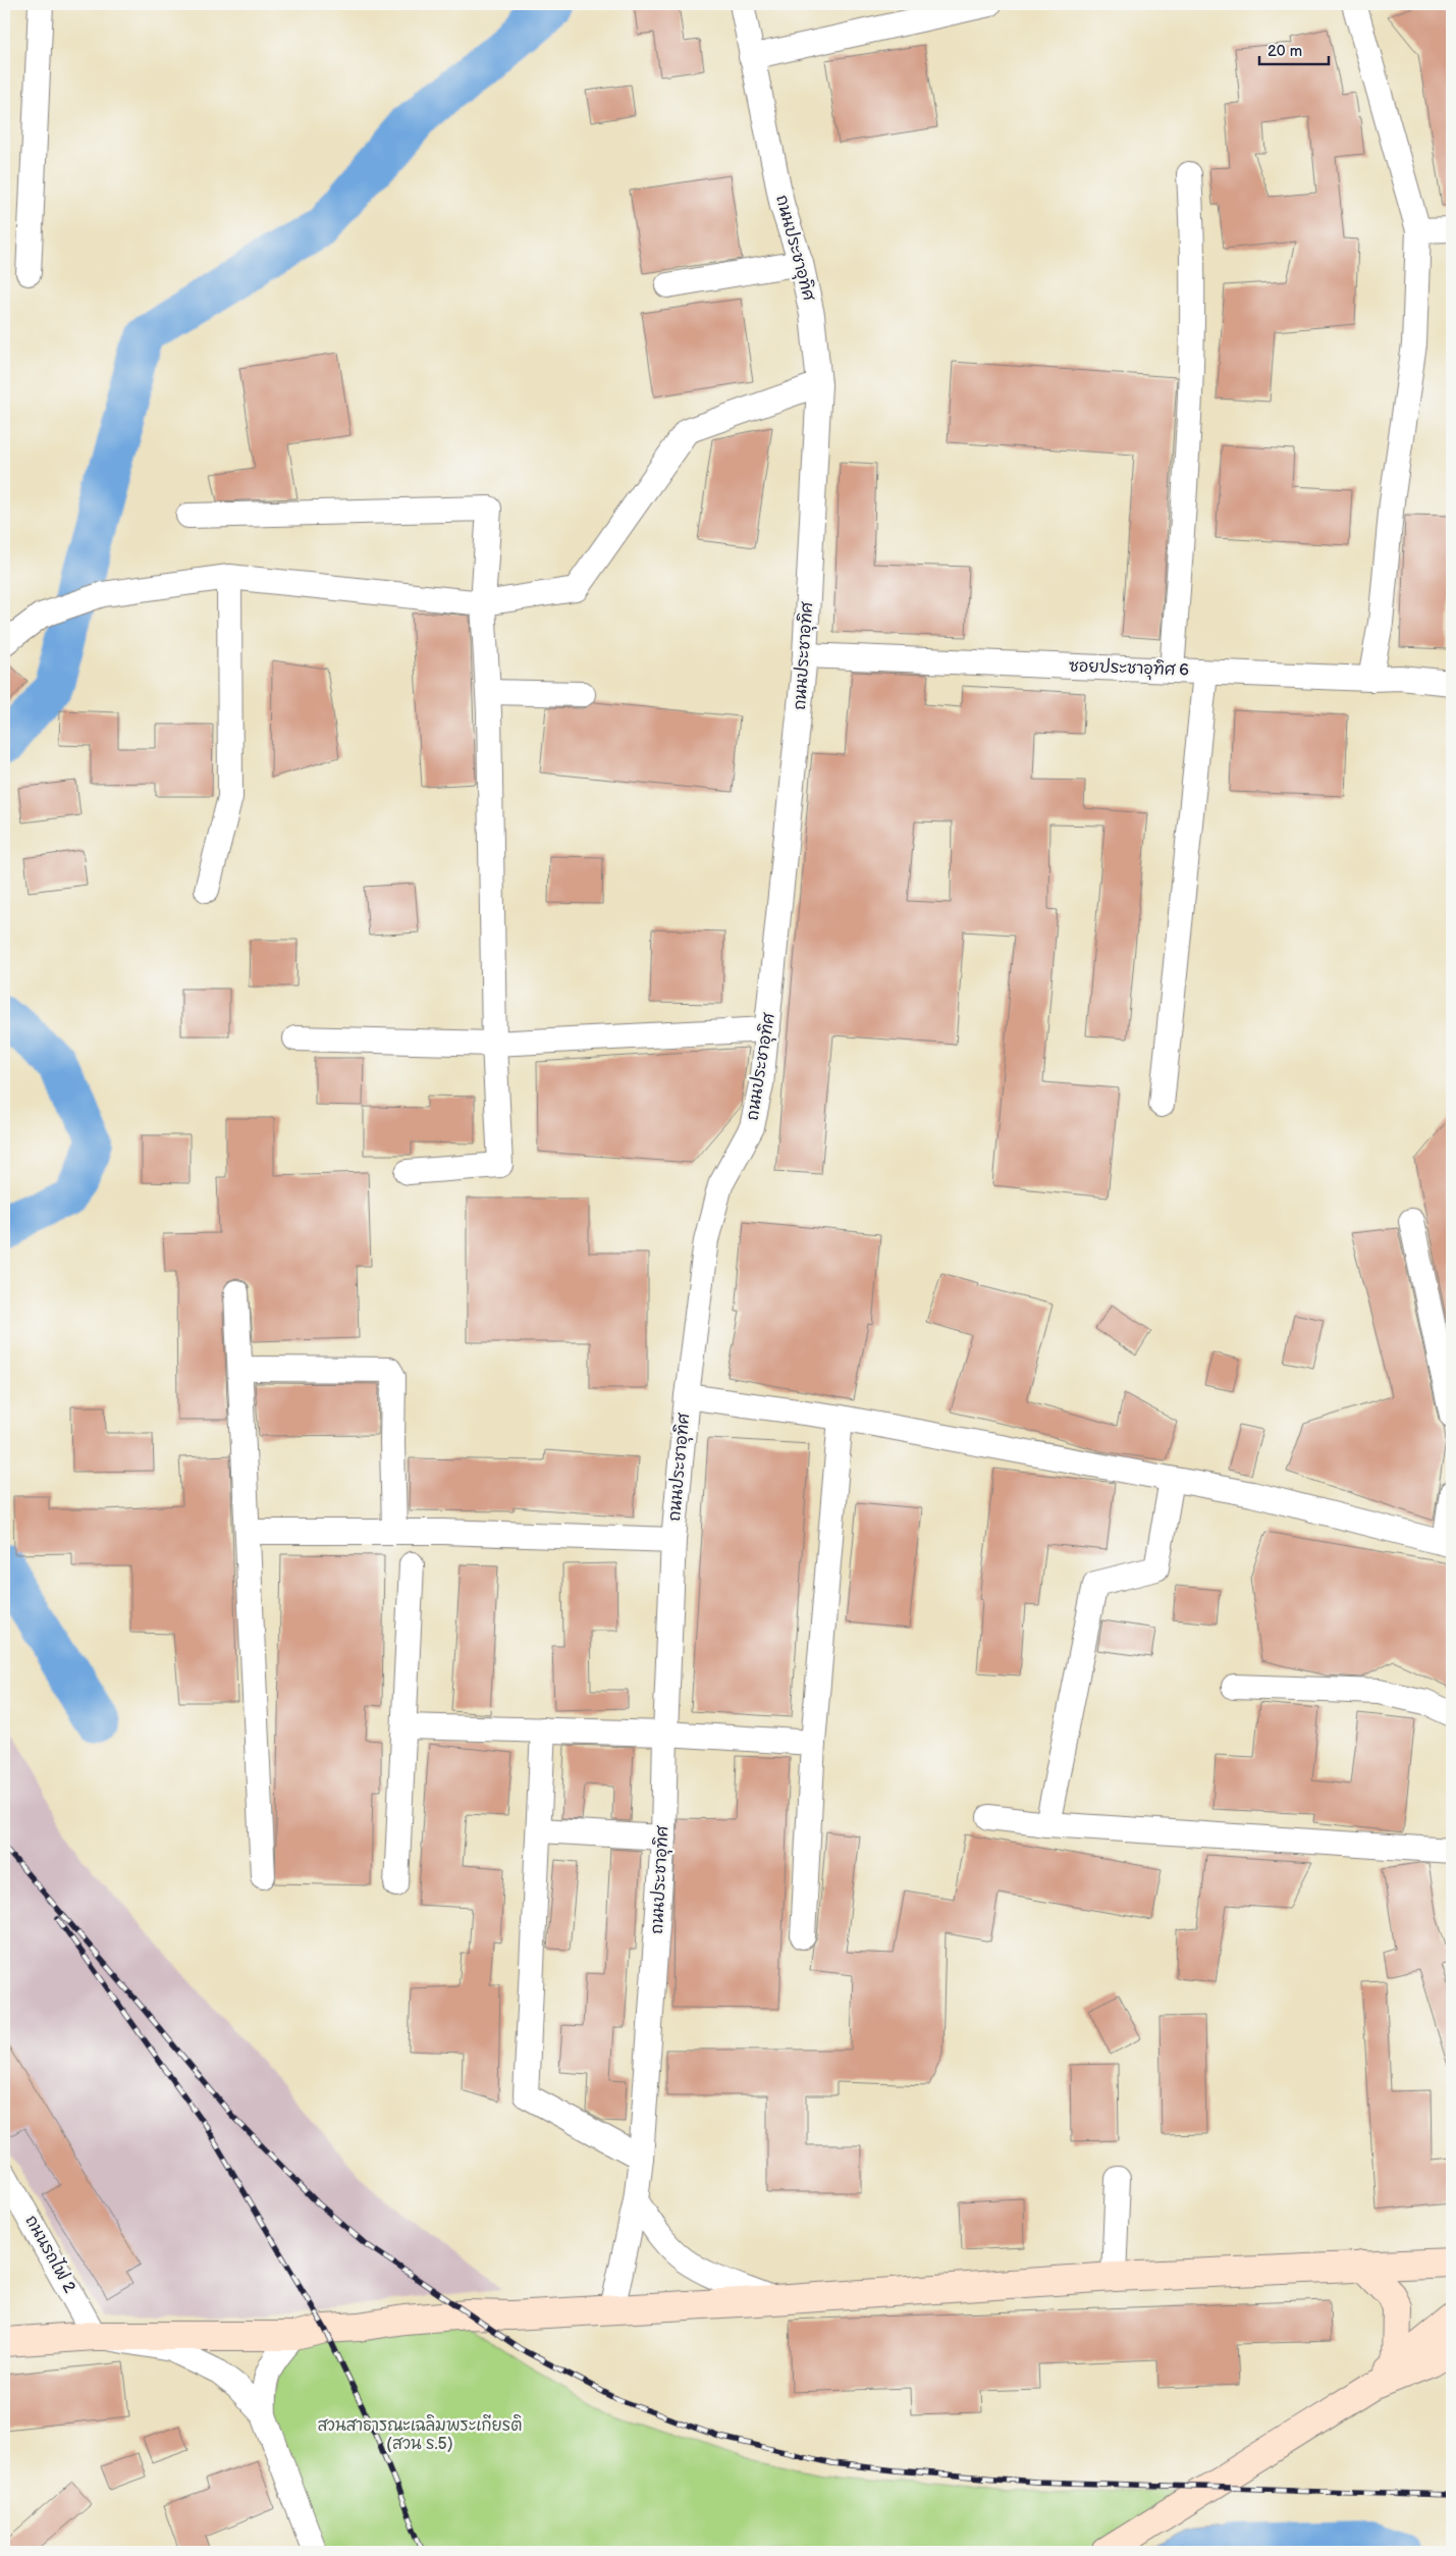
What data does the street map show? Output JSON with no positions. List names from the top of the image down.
{
  "streets": {
    "street": ["ถนนประชาอุทิศ", "ซอยประชาอุทิศ 6", "ถนนรถไฟ 2"]
  },
  "crossings": [
    ["ถนนประชาอุทิศ", "ซอยประชาอุทิศ 6"]
  ],
  "parks": ["สวนสาธารณะเฉลิมพระเกียรติ (สวน ร.5)"],
  "scale_bar": "20 m"
}
